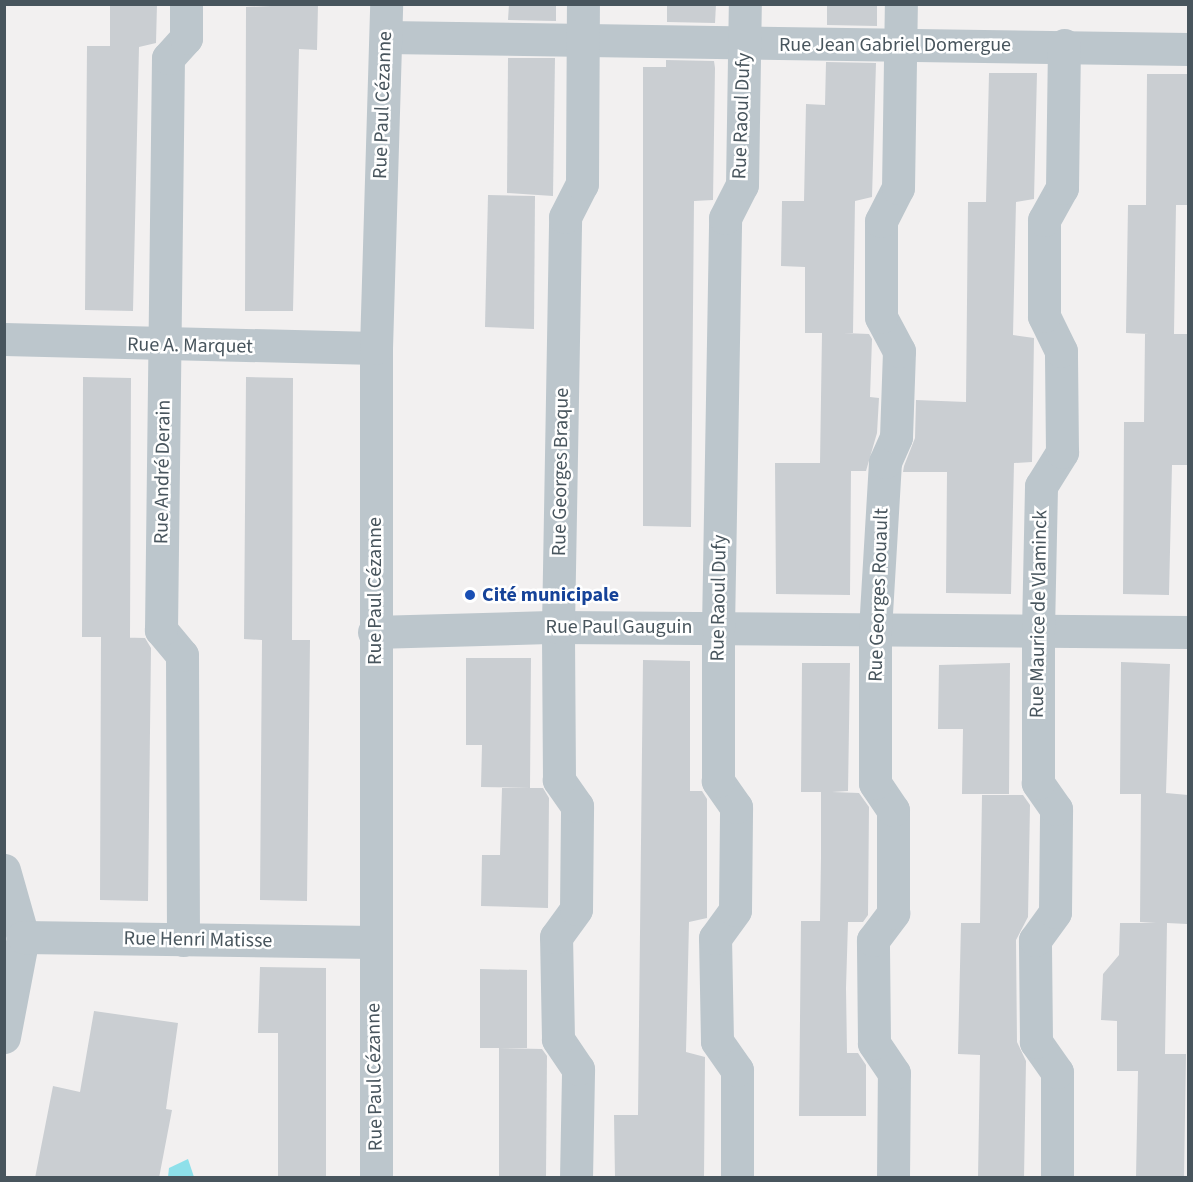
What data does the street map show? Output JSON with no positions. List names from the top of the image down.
{
  "streets": {
    "street": [
      "Rue Jean Gabriel Domergue",
      "Rue Paul Cézanne",
      "Rue Raoul Dufy",
      "Rue A. Marquet",
      "Rue André Derain",
      "Rue Georges Braque",
      "Rue Georges Rouault",
      "Rue Maurice de Vlaminck",
      "Rue Paul Gauguin",
      "Rue Henri Matisse"
    ]
  },
  "crossings": [
    ["Rue Jean Gabriel Domergue", "Rue Paul Cézanne"],
    ["Rue Jean Gabriel Domergue", "Rue Raoul Dufy"],
    ["Rue Jean Gabriel Domergue", "Rue Georges Braque"],
    ["Rue Jean Gabriel Domergue", "Rue Georges Rouault"],
    ["Rue Jean Gabriel Domergue", "Rue Maurice de Vlaminck"],
    ["Rue Paul Cézanne", "Rue A. Marquet"],
    ["Rue Paul Cézanne", "Rue Paul Gauguin"],
    ["Rue Paul Cézanne", "Rue Henri Matisse"],
    ["Rue Raoul Dufy", "Rue Paul Gauguin"],
    ["Rue A. Marquet", "Rue André Derain"],
    ["Rue André Derain", "Rue Henri Matisse"],
    ["Rue Georges Braque", "Rue Paul Gauguin"],
    ["Rue Georges Rouault", "Rue Paul Gauguin"],
    ["Rue Maurice de Vlaminck", "Rue Paul Gauguin"]
  ],
  "places": ["Cité municipale"]
}
